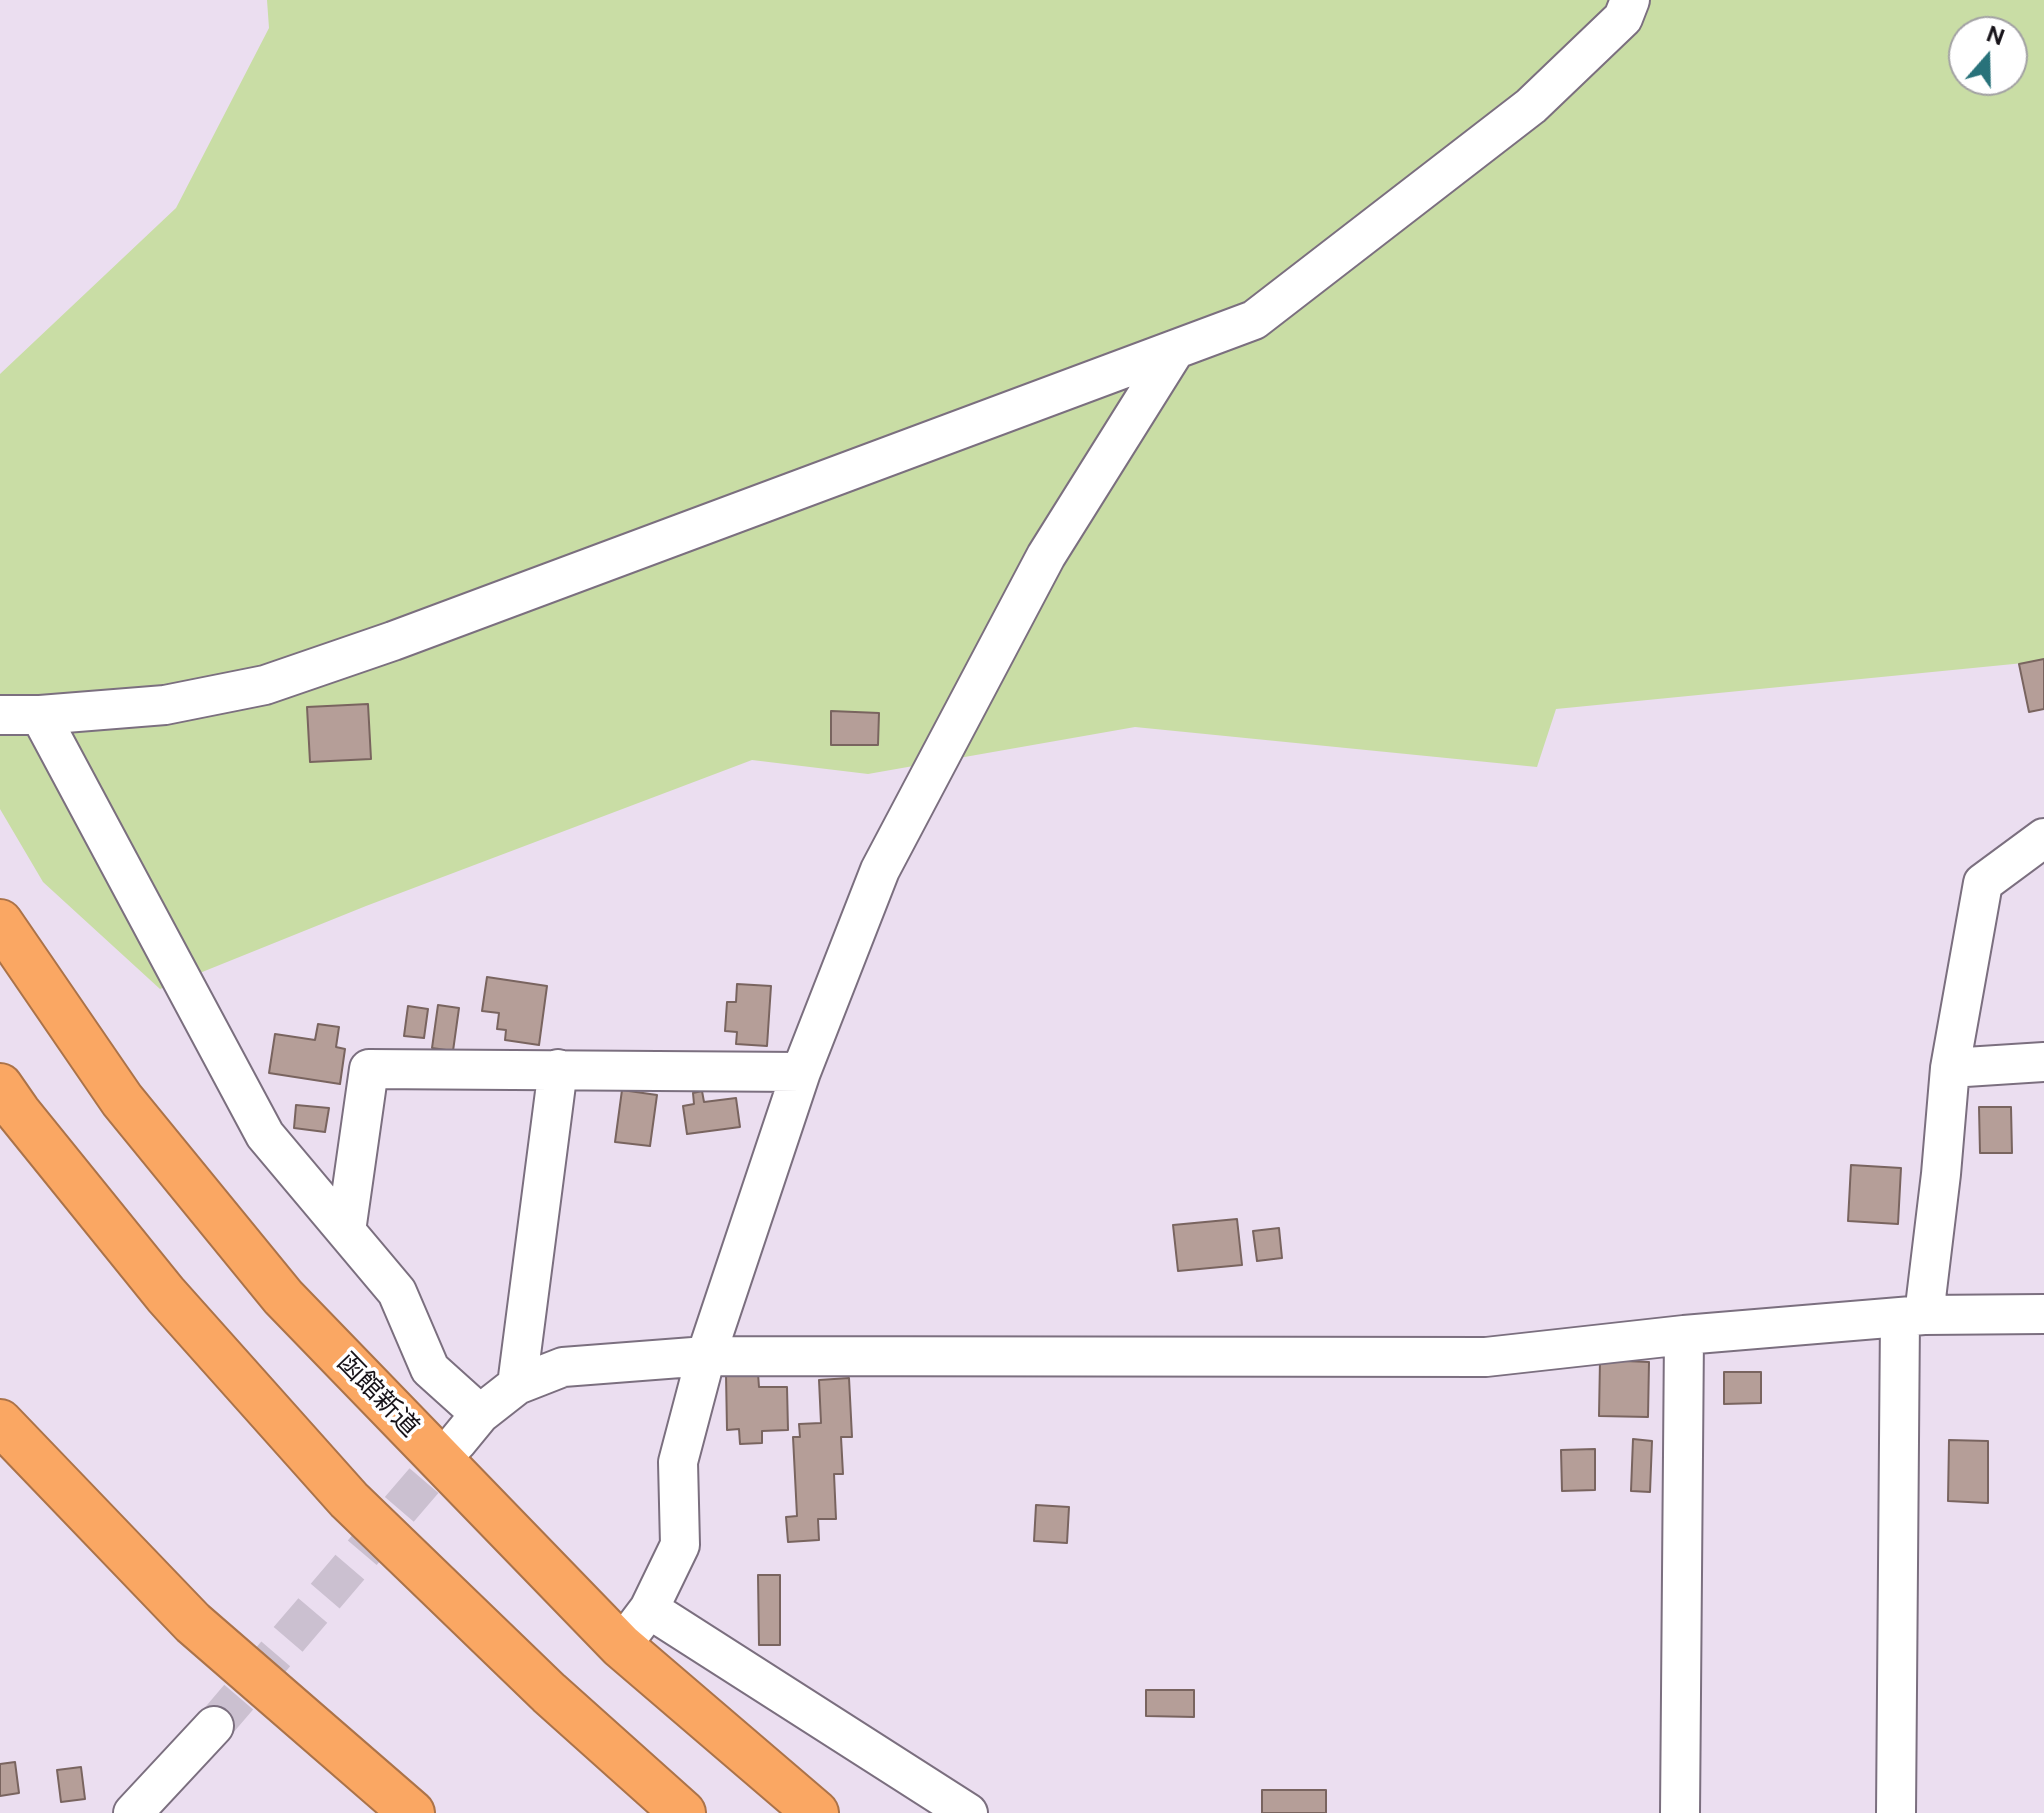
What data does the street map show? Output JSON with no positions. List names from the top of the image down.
{
  "streets": {
    "highway": ["函館新道"]
  },
  "north": "top"
}
